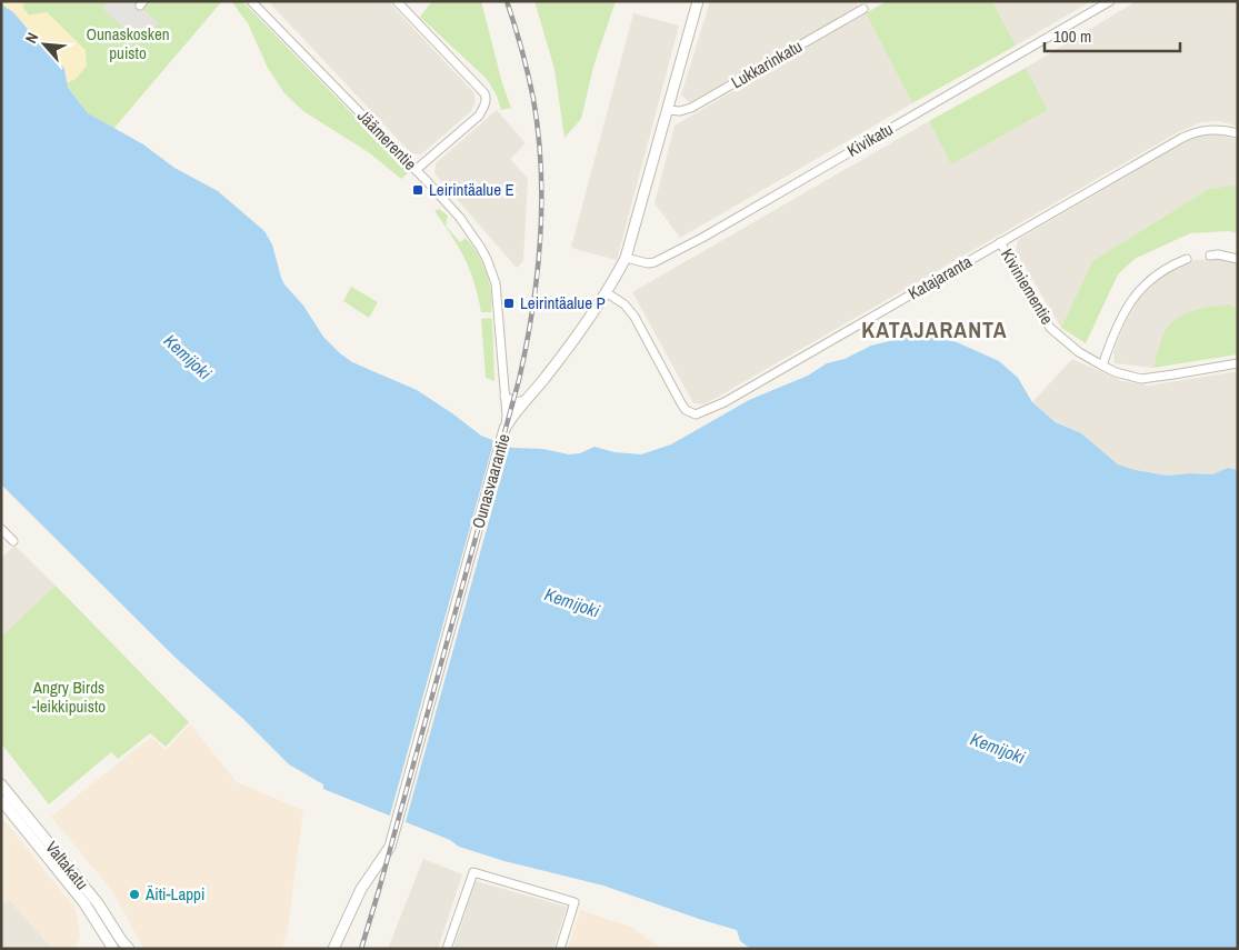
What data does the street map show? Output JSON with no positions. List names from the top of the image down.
{
  "streets": {
    "street": [
      "Lukkarinkatu",
      "Jäämerentie",
      "Kivikatu",
      "Katajaranta",
      "Kiviniementie",
      "Ounasvaarantie",
      "Valtakatu"
    ]
  },
  "crossings": [
    ["Lukkarinkatu", "Ounasvaarantie"],
    ["Jäämerentie", "Ounasvaarantie"],
    ["Kivikatu", "Ounasvaarantie"],
    ["Katajaranta", "Kiviniementie"],
    ["Katajaranta", "Ounasvaarantie"]
  ],
  "districts": ["KATAJARANTA"],
  "water": ["Kemijoki"],
  "parks": ["Ounaskosken puisto", "Angry Birds -leikkipuisto"],
  "places": {
    "transit": ["Leirintäalue E", "Leirintäalue P"],
    "other": ["Äiti-Lappi"]
  },
  "scale_bar": "100 m",
  "north": "top left"
}
